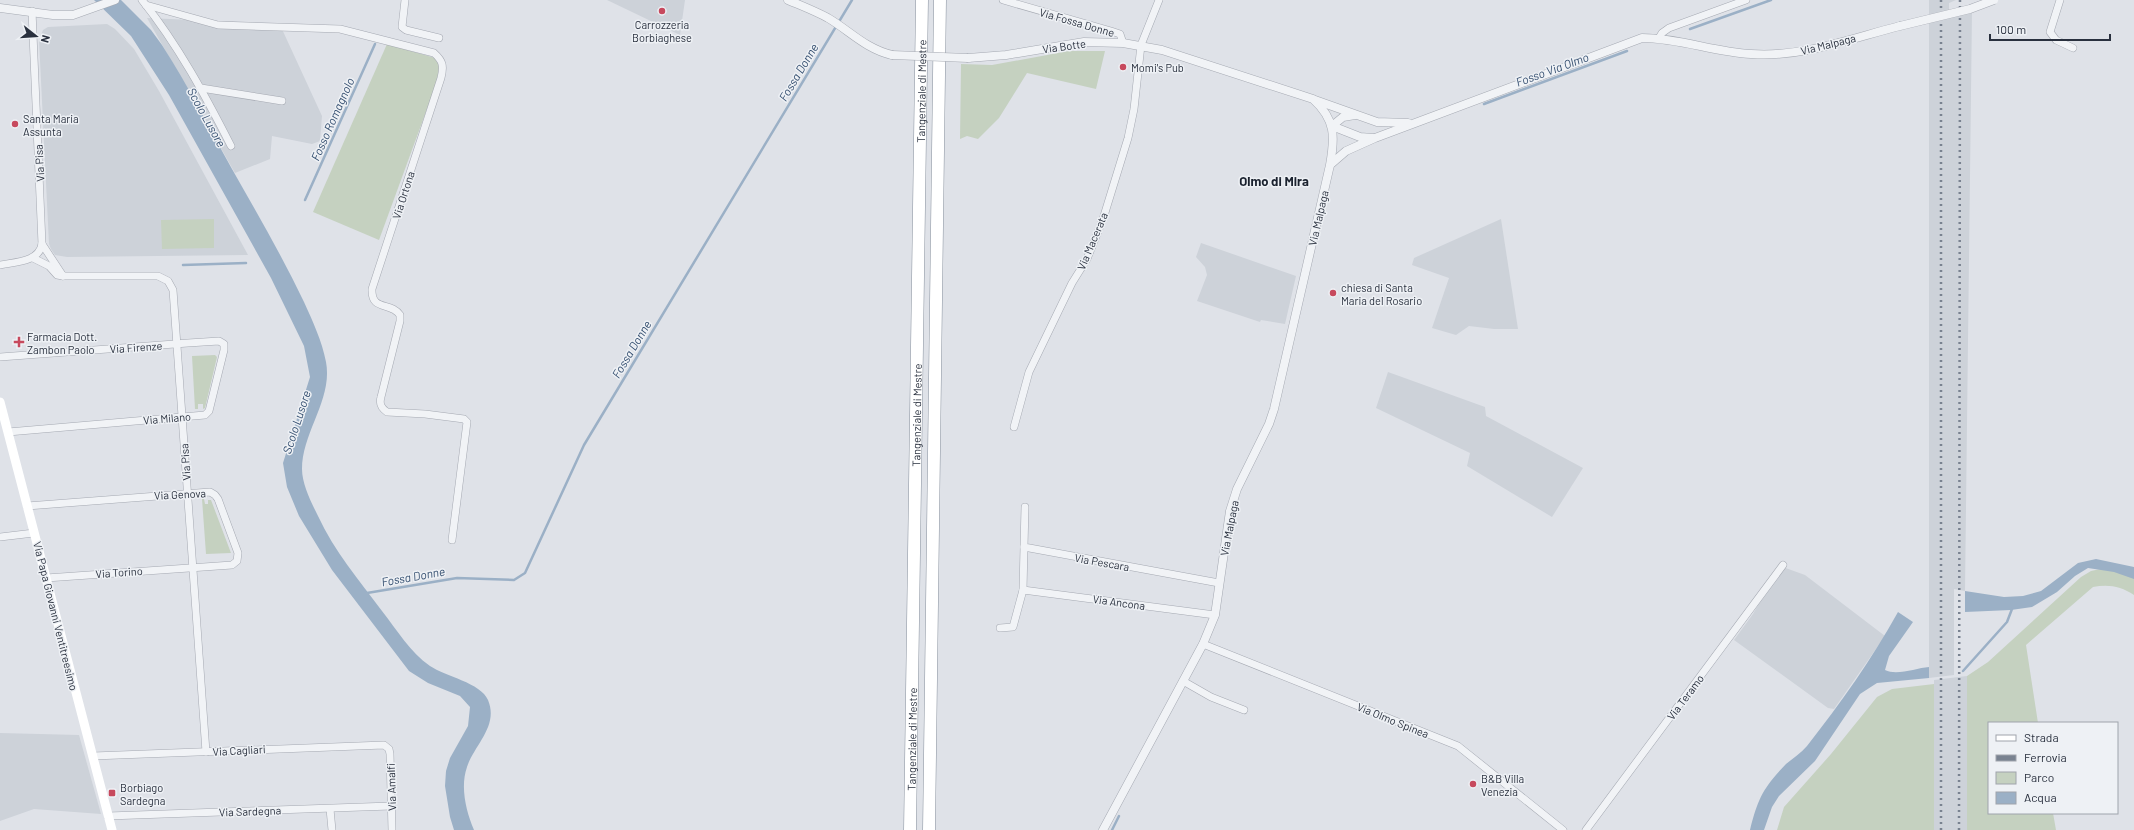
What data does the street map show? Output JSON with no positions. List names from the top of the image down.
{
  "streets": {
    "highway": ["Tangenziale di Mestre"],
    "main road": ["Via Papa Giovanni Ventitreesimo"],
    "street": [
      "Via Fossa Donne",
      "Via Malpaga",
      "Via Botte",
      "Via Pisa",
      "Via Ortona",
      "Via Macerata",
      "Via Firenze",
      "Via Milano",
      "Via Genova",
      "Via Pescara",
      "Via Torino",
      "Via Ancona",
      "Via Teramo",
      "Via Olmo Spinea",
      "Via Cagliari",
      "Via Amalfi",
      "Via Sardegna"
    ]
  },
  "crossings": [
    ["Via Fossa Donne", "Via Botte"],
    ["Via Malpaga", "Via Botte"],
    ["Via Malpaga", "Via Pescara"],
    ["Via Malpaga", "Via Ancona"],
    ["Via Malpaga", "Via Olmo Spinea"],
    ["Via Botte", "Via Macerata"],
    ["Via Pisa", "Via Firenze"],
    ["Via Pisa", "Via Milano"],
    ["Via Pisa", "Via Genova"],
    ["Via Pisa", "Via Torino"],
    ["Via Pisa", "Via Cagliari"],
    ["Via Firenze", "Via Milano"],
    ["Via Milano", "Via Papa Giovanni Ventitreesimo"],
    ["Via Genova", "Via Torino"],
    ["Via Genova", "Via Papa Giovanni Ventitreesimo"],
    ["Via Torino", "Via Papa Giovanni Ventitreesimo"],
    ["Via Papa Giovanni Ventitreesimo", "Via Cagliari"],
    ["Via Papa Giovanni Ventitreesimo", "Via Sardegna"],
    ["Via Cagliari", "Via Amalfi"],
    ["Via Amalfi", "Via Sardegna"]
  ],
  "districts": ["Olmo di Mira"],
  "water": [
    "Fosso Via Olmo",
    "Fossa Donne",
    "Scolo Lusore",
    "Fosso Romagnolo"
  ],
  "places": {
    "other": [
      "Carrozzeria Borbiaghese",
      "Momi's Pub",
      "Santa Maria Assunta",
      "chiesa di Santa Maria del Rosario",
      "B&B Villa Venezia"
    ],
    "health": ["Farmacia Dott. Zambon Paolo"],
    "transit": ["Borbiago Sardegna"]
  },
  "legend": [
    "Strada",
    "Ferrovia",
    "Parco",
    "Acqua"
  ],
  "scale_bar": "100 m",
  "north": "right"
}
